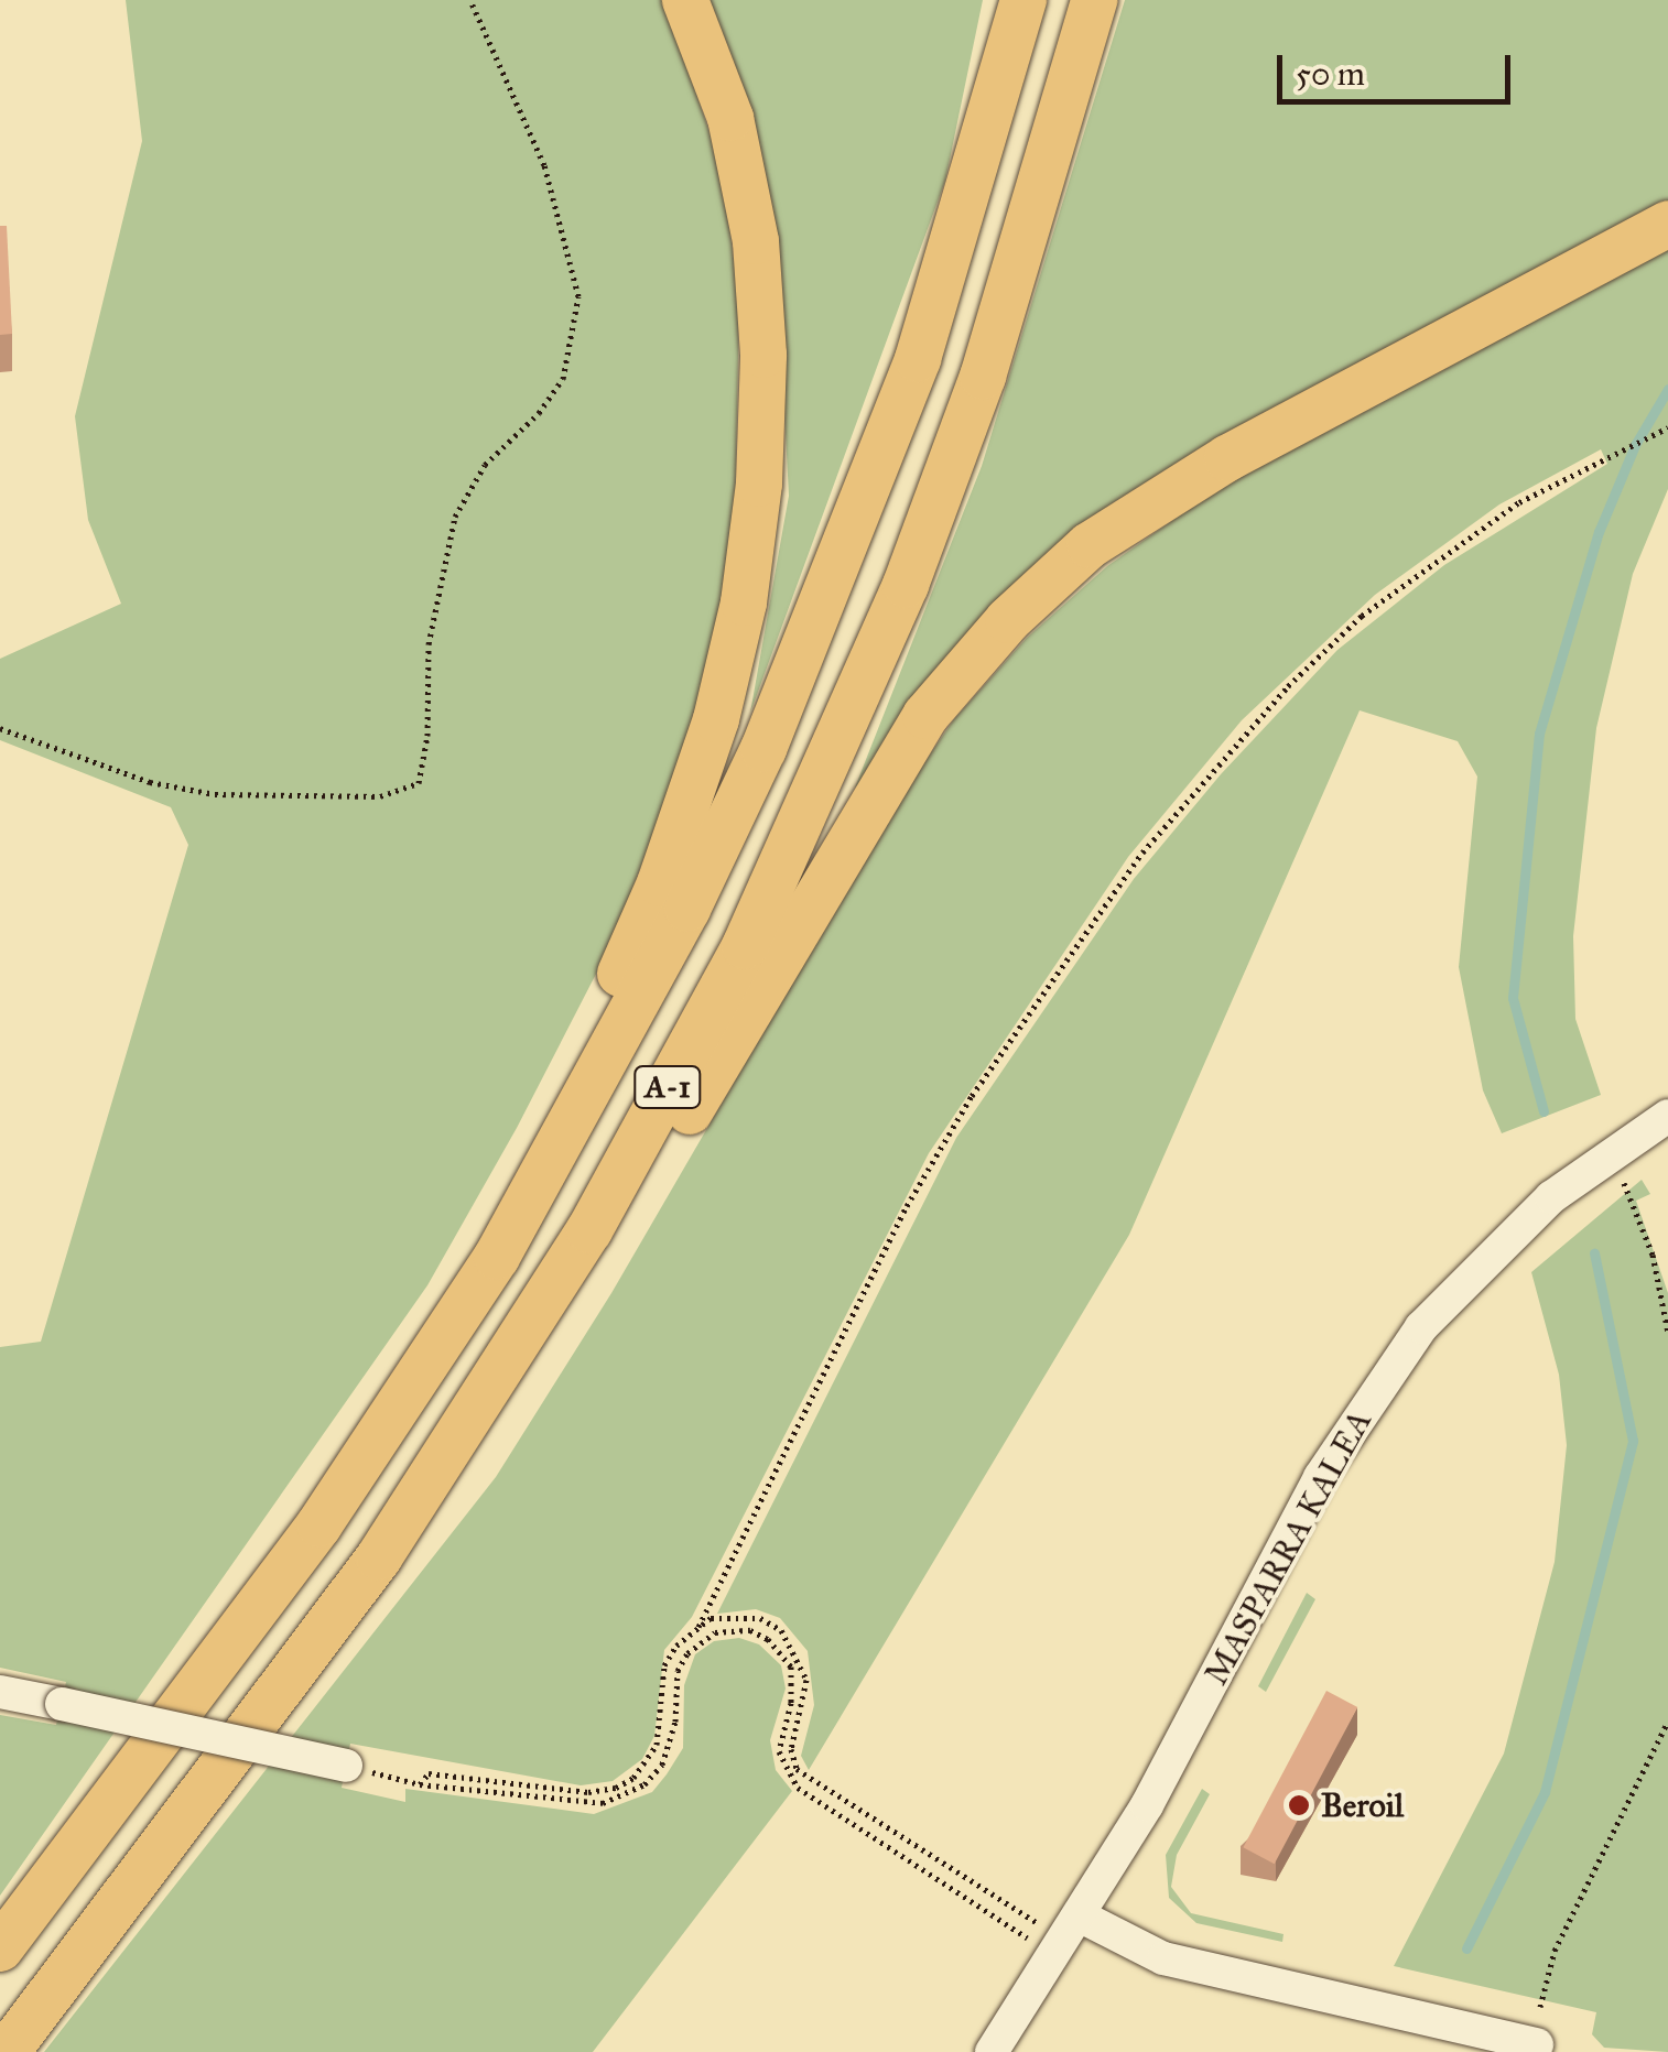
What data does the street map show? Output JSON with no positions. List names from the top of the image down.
{
  "streets": {
    "highway": ["A-1"],
    "street": ["MASPARRA KALEA"]
  },
  "places": ["Beroil"],
  "scale_bar": "50 m"
}
